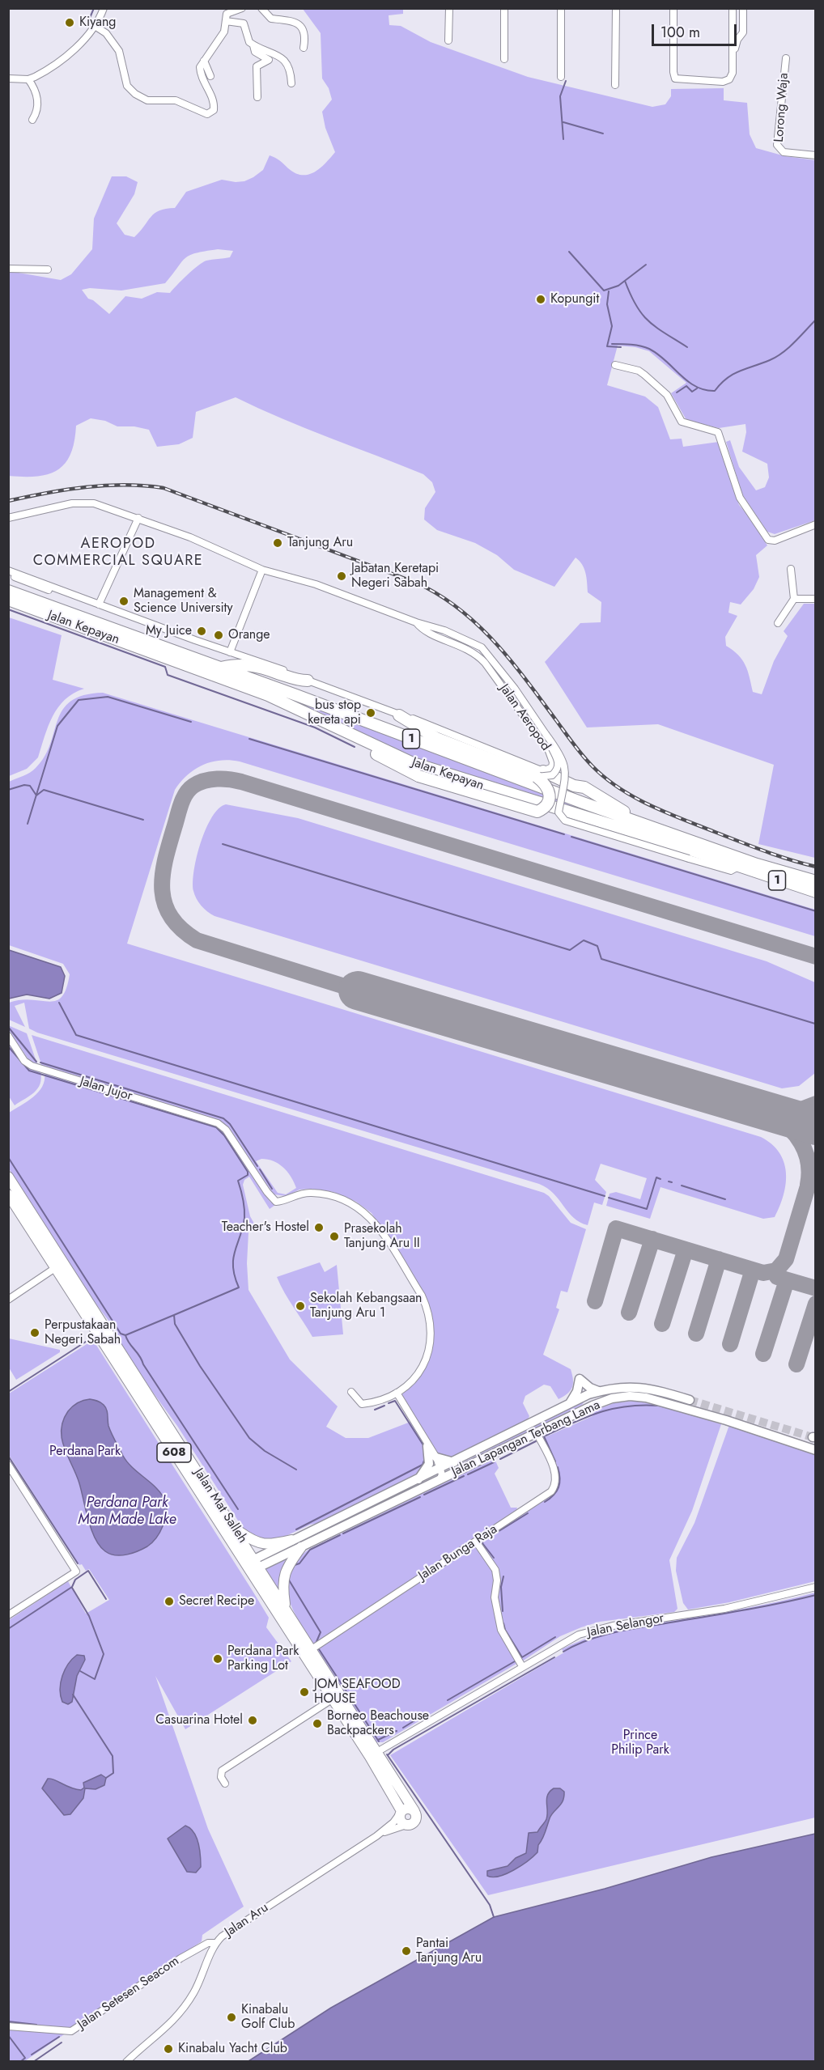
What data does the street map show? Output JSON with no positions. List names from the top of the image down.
{
  "streets": {
    "highway": ["Jalan Kepayan", "1"],
    "main road": ["Jalan Lapangan Terbang Lama", "608", "Jalan Mat Salleh"],
    "street": [
      "Lorong Waja",
      "Jalan Aeropod",
      "Jalan Jujor",
      "Jalan Bunga Raja",
      "Jalan Selangor",
      "Jalan Aru",
      "Jalan Setesen Seacom"
    ]
  },
  "crossings": [
    ["Jalan Lapangan Terbang Lama", "Jalan Mat Salleh"],
    ["Jalan Lapangan Terbang Lama", "Jalan Bunga Raja"],
    ["Jalan Mat Salleh", "Jalan Bunga Raja"],
    ["Jalan Mat Salleh", "Jalan Selangor"],
    ["Jalan Mat Salleh", "Jalan Aru"],
    ["Jalan Aru", "Jalan Setesen Seacom"]
  ],
  "districts": ["AEROPOD COMMERCIAL SQUARE"],
  "water": ["Perdana Park Man Made Lake"],
  "parks": ["Perdana Park", "Prince Philip Park"],
  "places": [
    "Kiyang",
    "Kopungit",
    "Tanjung Aru",
    "Jabatan Keretapi Negeri Sabah",
    "Management & Science University",
    "My Juice",
    "Orange",
    "bus stop kereta api",
    "Teacher's Hostel",
    "Prasekolah Tanjung Aru II",
    "Sekolah Kebangsaan Tanjung Aru 1",
    "Perpustakaan Negeri Sabah",
    "Secret Recipe",
    "Perdana Park Parking Lot",
    "JOM SEAFOOD HOUSE",
    "Casuarina Hotel",
    "Borneo Beachouse Backpackers",
    "Pantai Tanjung Aru",
    "Kinabalu Golf Club",
    "Kinabalu Yacht Club"
  ],
  "scale_bar": "100 m"
}
